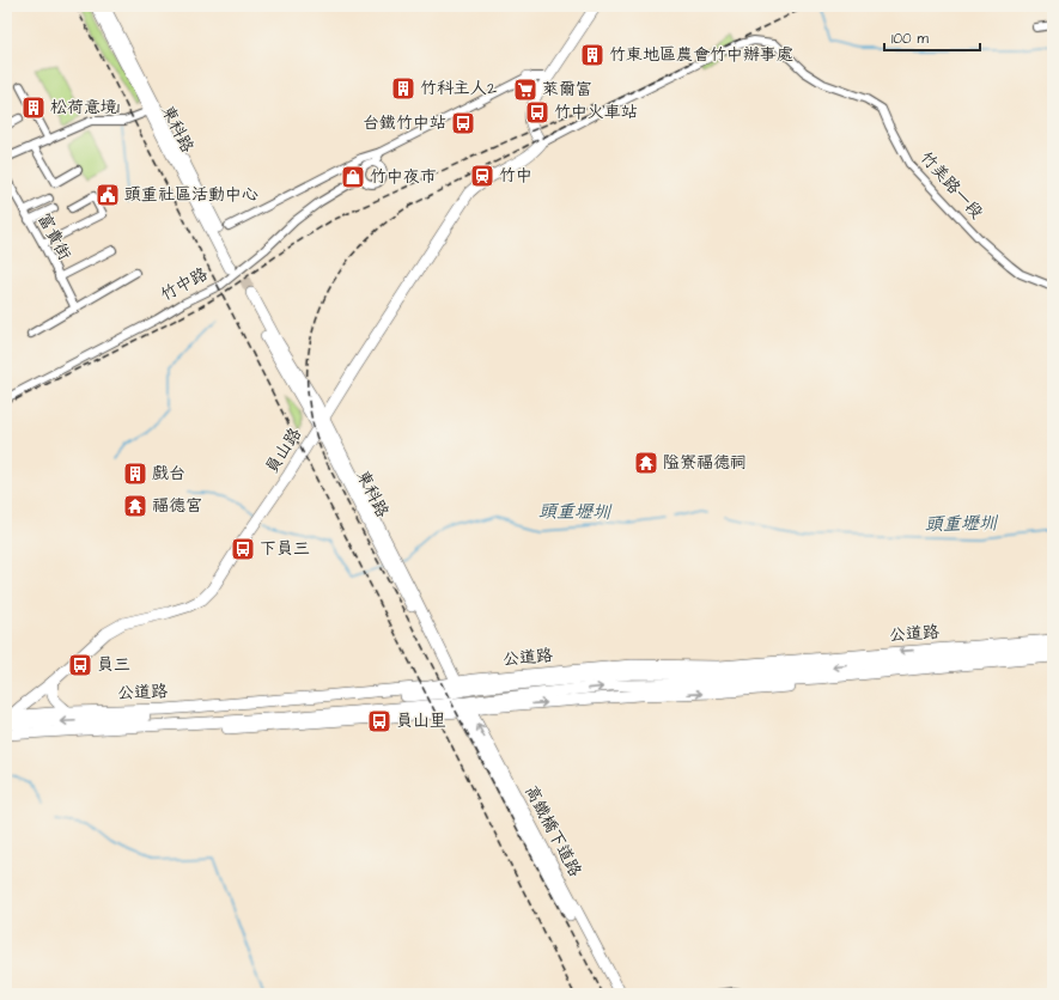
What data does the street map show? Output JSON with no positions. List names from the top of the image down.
{
  "streets": {
    "street": [
      "東科路",
      "竹美路一段",
      "富貴街",
      "竹中路",
      "員山路",
      "公道路",
      "高鐵橋下道路"
    ]
  },
  "crossings": [
    ["東科路", "員山路"],
    ["東科路", "公道路"],
    ["東科路", "高鐵橋下道路"],
    ["竹美路一段", "員山路"],
    ["員山路", "公道路"],
    ["公道路", "高鐵橋下道路"]
  ],
  "water": ["頭重壢圳"],
  "places": {
    "building": [
      "竹東地區農會竹中辦事處",
      "竹科主人2",
      "松荷意境1",
      "戲台"
    ],
    "supermarket": ["萊爾富"],
    "bus stop": [
      "竹中火車站",
      "台鐵竹中站",
      "下員三",
      "員三",
      "員山里"
    ],
    "station": ["竹中"],
    "shop": ["竹中夜市"],
    "public building": ["頭重社區活動中心"],
    "temple": ["隘寮福德祠", "福德宮"]
  },
  "scale_bar": "100 m"
}
